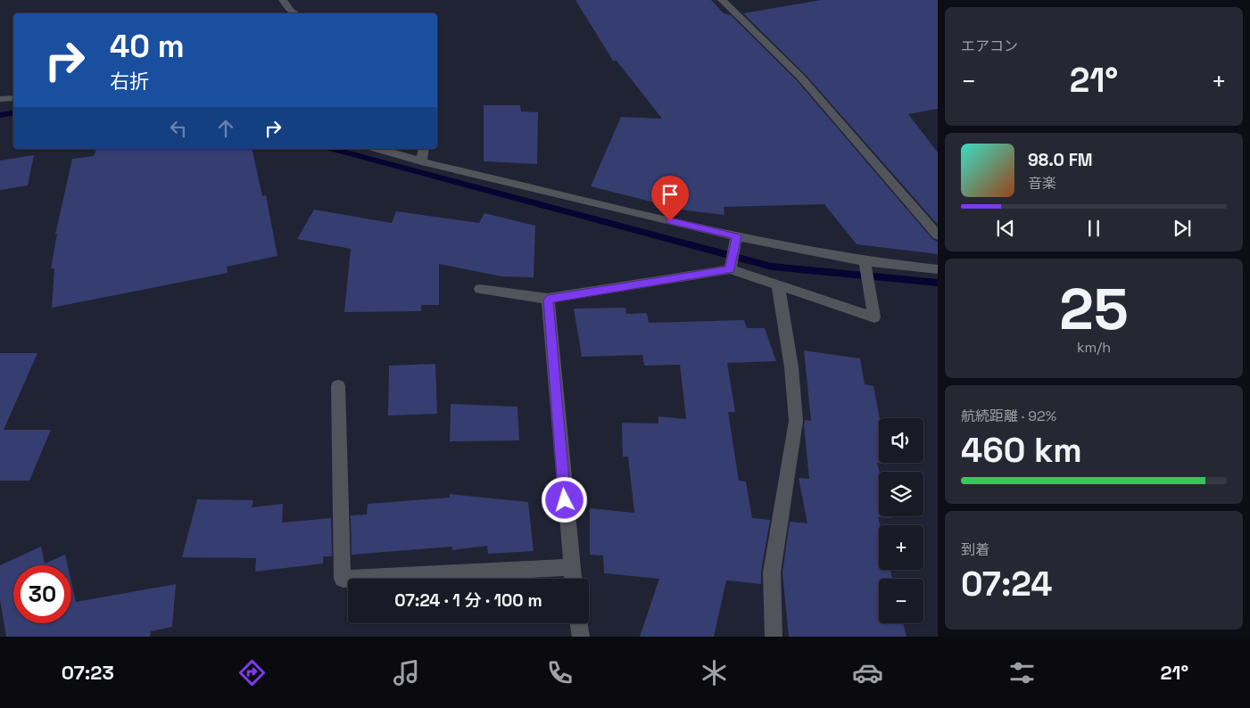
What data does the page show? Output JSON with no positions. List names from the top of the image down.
{
  "page": {
    "tile": [
      "エアコン",
      ["25", "km/h"],
      ["航続距離 · 92%", "460 km"],
      ["到着", "07:24"]
    ],
    "turn": ["40 m", "右折"],
    "heat": ["−", "21°", "+"],
    "song": ["98.0 FM", "音楽"],
    "map_buttons": ["+", "−"],
    "limit": "30",
    "trip": "07:24 · 1 分 · 100 m",
    "tabs": ["07:23", "21°"]
  }
}
